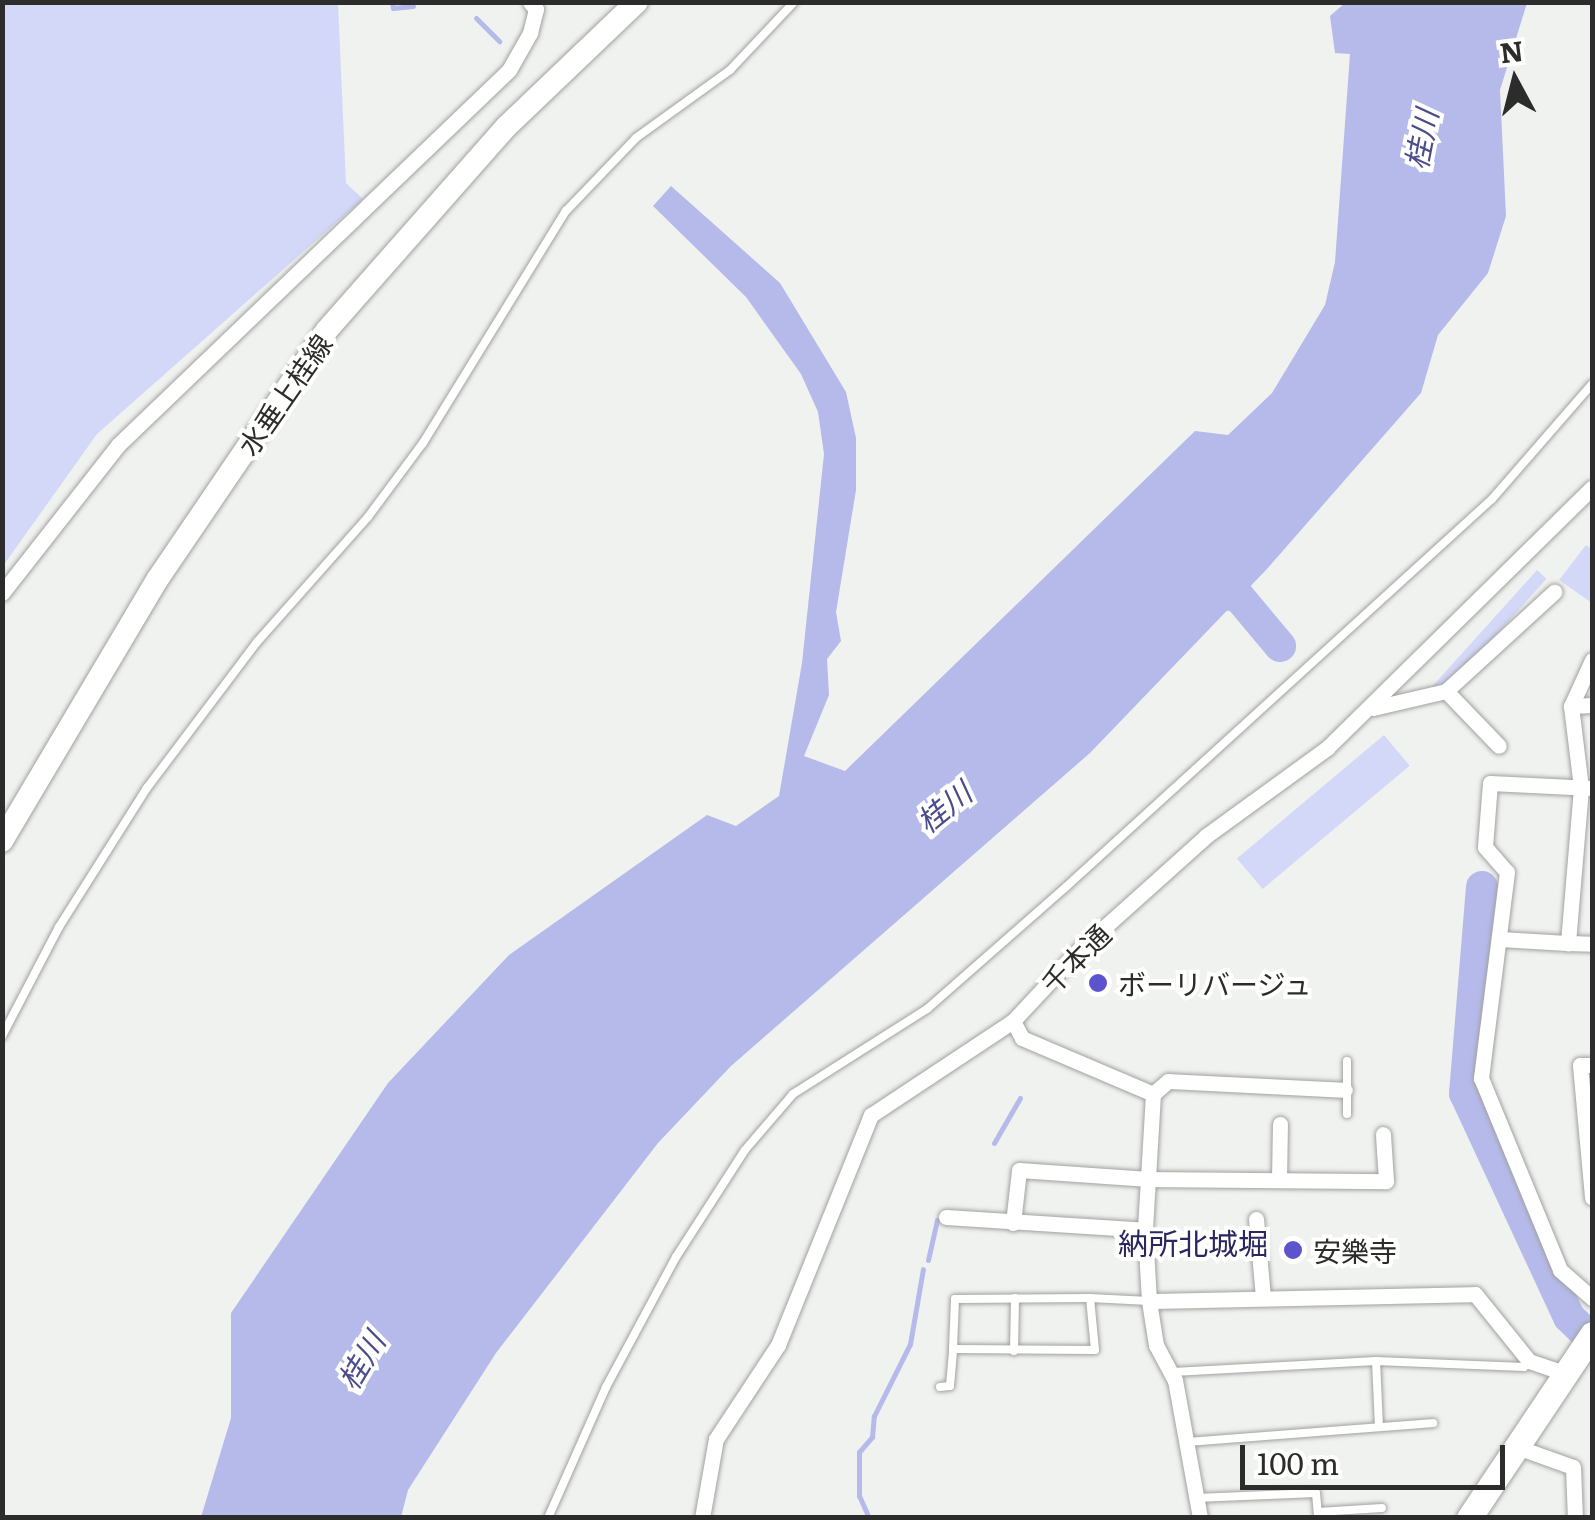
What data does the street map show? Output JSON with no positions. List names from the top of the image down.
{
  "streets": {
    "main road": ["水垂上桂線"],
    "street": ["千本通"]
  },
  "districts": ["納所北城堀"],
  "water": ["桂川"],
  "places": ["ボーリバージュ", "安樂寺"],
  "scale_bar": "100 m",
  "north": "top"
}
